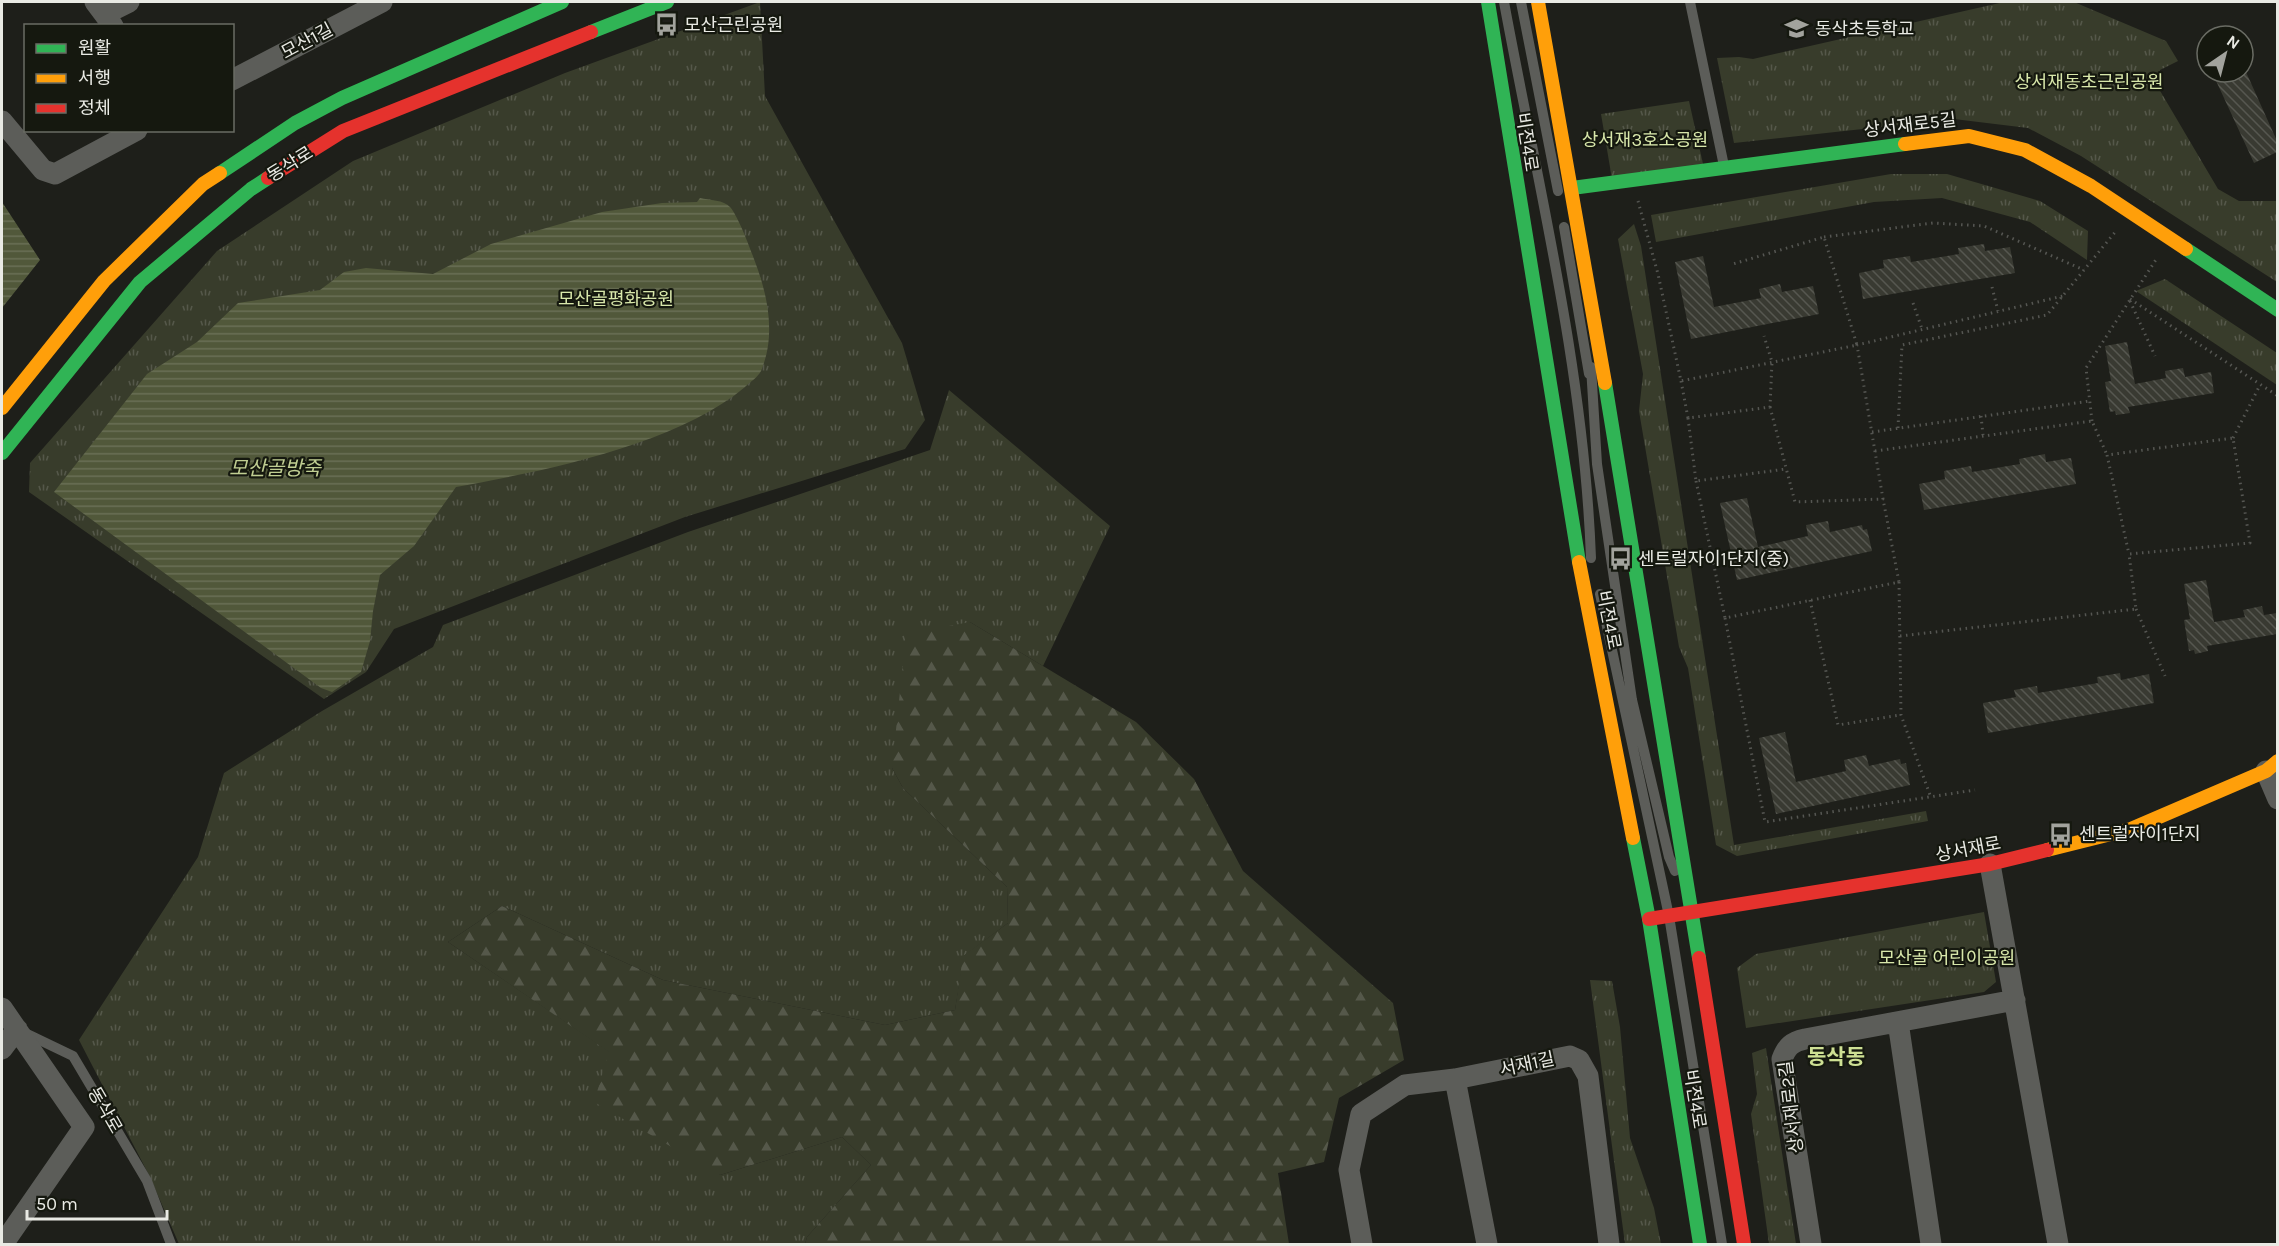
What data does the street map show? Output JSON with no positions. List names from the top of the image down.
{
  "streets": {
    "main road": [
      "상서재로5길",
      "비전4로",
      "동삭로",
      "상서재로"
    ],
    "street": ["모산1길", "서재1길", "상서재로2길"]
  },
  "crossings": [
    ["상서재로5길", "비전4로"],
    ["비전4로", "상서재로"]
  ],
  "districts": ["동삭동"],
  "water": ["모산골방죽"],
  "parks": [
    "상서재동초근린공원",
    "상서재3호소공원",
    "모산골평화공원",
    "모산골 어린이공원"
  ],
  "places": {
    "bus stop": ["모산근린공원", "센트럴자이1단지(중)", "센트럴자이1단지"],
    "school or university": ["동삭초등학교"]
  },
  "legend": ["원활", "서행", "정체"],
  "scale_bar": "50 m",
  "north": "top right"
}
